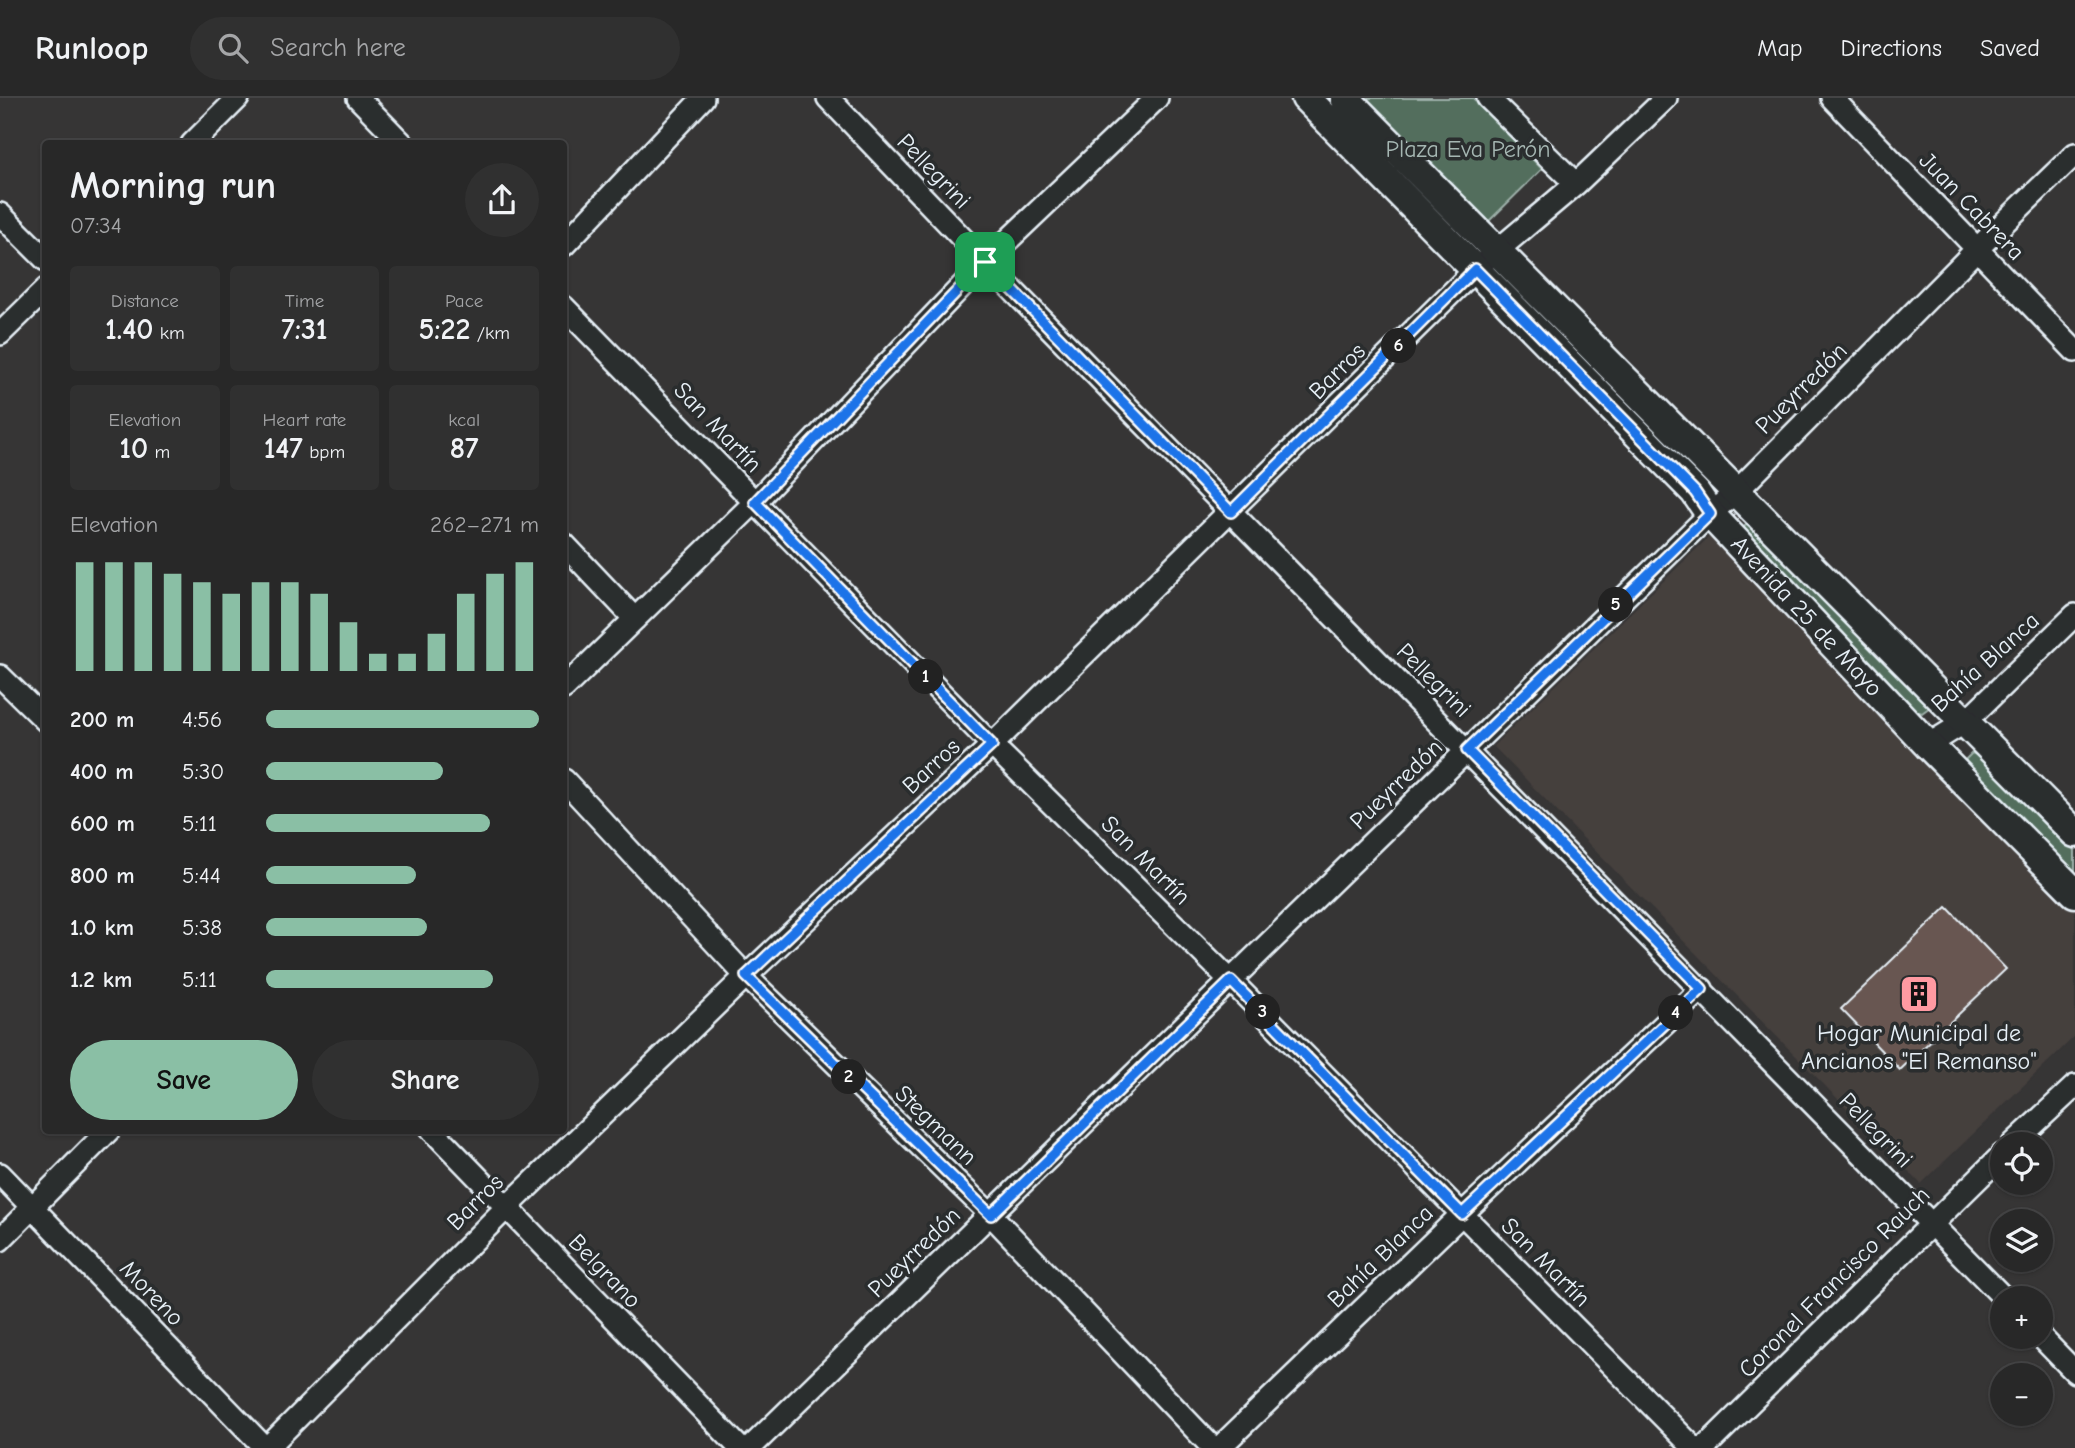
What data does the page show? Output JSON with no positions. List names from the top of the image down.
{
  "streets": {
    "main road": ["Avenida 25 de Mayo"],
    "street": [
      "Pellegrini",
      "Juan Cabrera",
      "Barros",
      "Pueyrredón",
      "San Martín",
      "Bahía Blanca",
      "Stegmann",
      "Belgrano",
      "Coronel Francisco Rauch",
      "Moreno"
    ]
  },
  "crossings": [
    ["Pellegrini", "Barros"],
    ["Pellegrini", "Pueyrredón"],
    ["Pellegrini", "Bahía Blanca"],
    ["Pellegrini", "Coronel Francisco Rauch"],
    ["Juan Cabrera", "Pueyrredón"],
    ["Barros", "San Martín"],
    ["Barros", "Avenida 25 de Mayo"],
    ["Barros", "Stegmann"],
    ["Barros", "Belgrano"],
    ["Barros", "Moreno"],
    ["Pueyrredón", "San Martín"],
    ["Pueyrredón", "Avenida 25 de Mayo"],
    ["Pueyrredón", "Stegmann"],
    ["San Martín", "Bahía Blanca"],
    ["Avenida 25 de Mayo", "Bahía Blanca"]
  ],
  "parks": ["Plaza Eva Perón"],
  "places": {
    "building": ["Hogar Municipal de Ancianos \"El Remanso\""]
  },
  "page": {
    "header": "Runloop",
    "search": "Search here",
    "nav": ["Map", "Directions", "Saved"],
    "heading": ["Morning run", "07:34"],
    "stats": [
      ["Distance", "1.40 km"],
      ["Time", "7:31"],
      ["Pace", "5:22 /km"],
      ["Elevation", "10 m"],
      ["Heart rate", "147 bpm"],
      ["kcal", "87"]
    ],
    "pins": [
      "6",
      "5",
      "1",
      "3",
      "4",
      "2"
    ],
    "chart": ["Elevation", "262–271 m"],
    "list": [
      {
        "name": "200 m",
        "note": "4:56"
      },
      {
        "name": "400 m",
        "note": "5:30"
      },
      {
        "name": "600 m",
        "note": "5:11"
      },
      {
        "name": "800 m",
        "note": "5:44"
      },
      {
        "name": "1.0 km",
        "note": "5:38"
      },
      {
        "name": "1.2 km",
        "note": "5:11"
      }
    ],
    "buttons": ["Save", "Share"],
    "map_buttons": ["+", "−"]
  }
}
